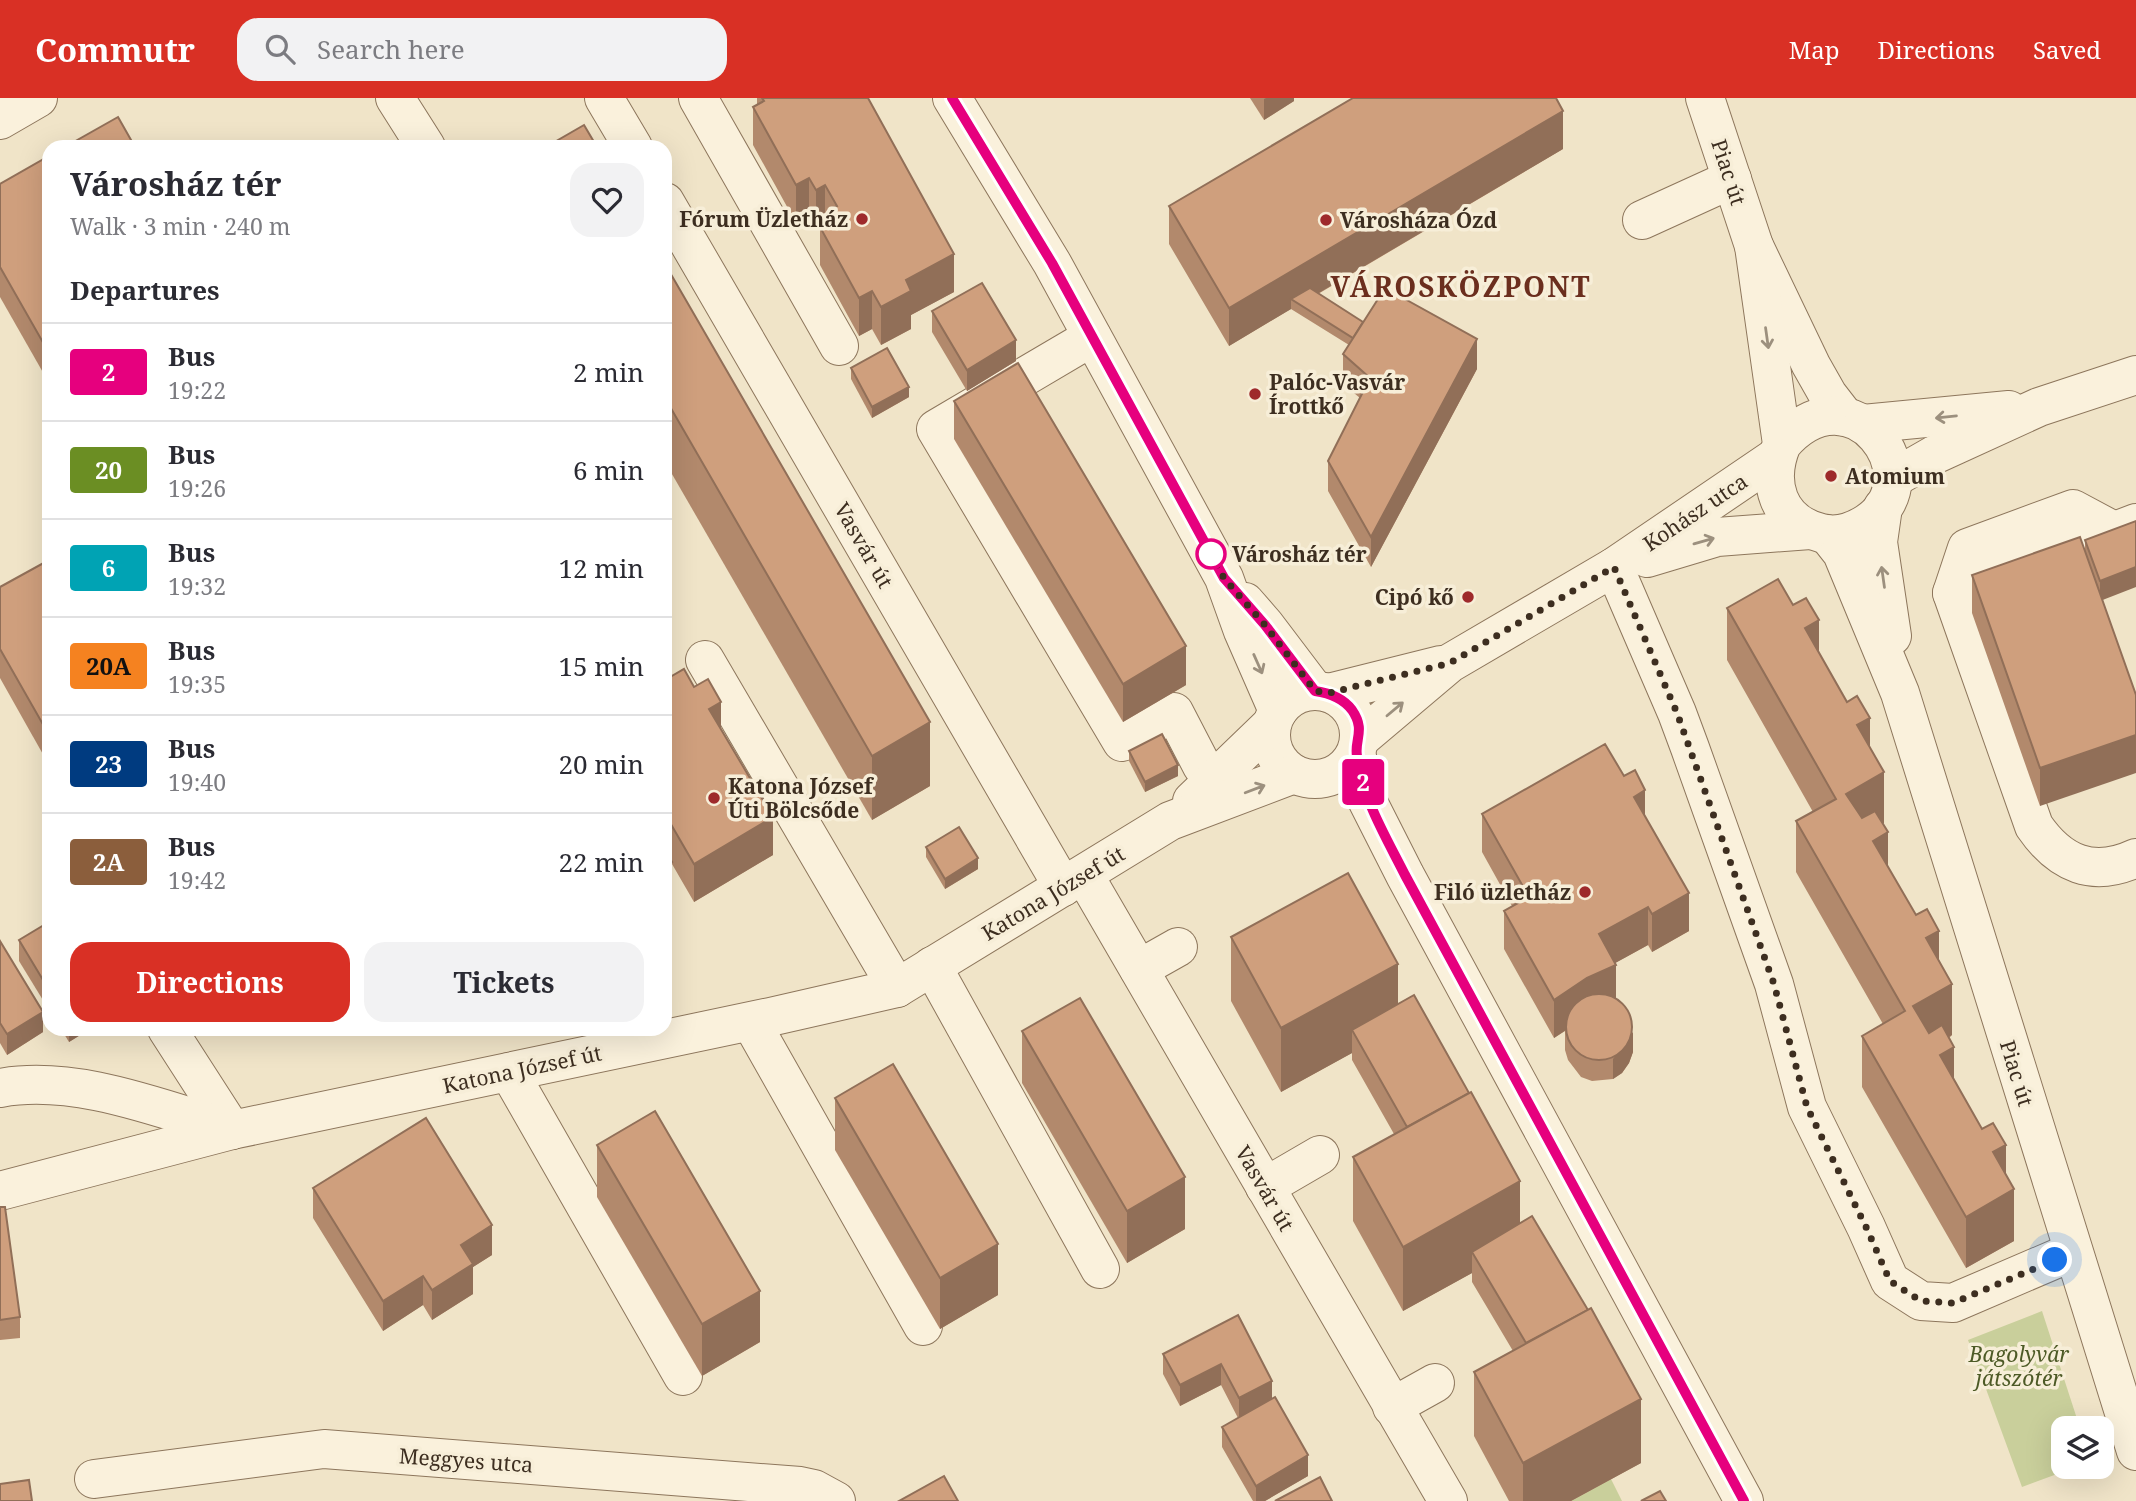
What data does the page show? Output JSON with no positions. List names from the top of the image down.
{
  "streets": {
    "street": [
      "Piac út",
      "Kohász utca",
      "Vasvár út",
      "Katona József út",
      "Meggyes utca"
    ]
  },
  "crossings": [
    ["Vasvár út", "Katona József út"]
  ],
  "districts": ["VÁROSKÖZPONT"],
  "parks": ["Bagolyvár játszótér"],
  "places": [
    "Fórum Üzletház",
    "Városháza Ózd",
    "Palóc-Vasvár Írottkő",
    "Atomium",
    "Városház tér",
    "Cipó kő",
    "Katona József Úti Bölcsőde",
    "Filó üzletház"
  ],
  "lines": ["bus line 2"],
  "page": {
    "header": "Commutr",
    "search": "Search here",
    "nav": ["Map", "Directions", "Saved"],
    "on_map": "2",
    "heading": [
      ["Városház tér", "Walk · 3 min · 240 m"],
      "Departures"
    ],
    "list": [
      {
        "mark": "2",
        "name": "Bus",
        "note": "19:22",
        "value": "2 min"
      },
      {
        "mark": "20",
        "name": "Bus",
        "note": "19:26",
        "value": "6 min"
      },
      {
        "mark": "6",
        "name": "Bus",
        "note": "19:32",
        "value": "12 min"
      },
      {
        "mark": "20A",
        "name": "Bus",
        "note": "19:35",
        "value": "15 min"
      },
      {
        "mark": "23",
        "name": "Bus",
        "note": "19:40",
        "value": "20 min"
      },
      {
        "mark": "2A",
        "name": "Bus",
        "note": "19:42",
        "value": "22 min"
      }
    ],
    "buttons": ["Directions", "Tickets"]
  }
}
